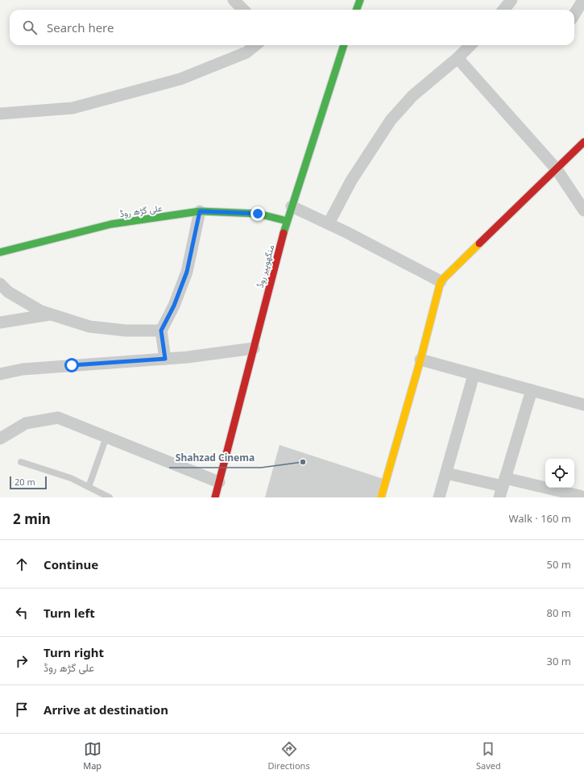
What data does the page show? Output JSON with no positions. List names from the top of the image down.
{
  "streets": {
    "main road": ["علی گڑھ روڈ", "منگھوپیر روڈ"]
  },
  "crossings": [
    ["علی گڑھ روڈ", "منگھوپیر روڈ"]
  ],
  "places": ["Shahzad Cinema"],
  "scale_bar": "20 m",
  "page": {
    "search": "Search here",
    "scale": "20 m",
    "heading": ["2 min", "Walk · 160 m"],
    "list": [
      ["Continue", "50 m"],
      ["Turn left", "80 m"],
      ["Turn right", "علی گڑھ روڈ", "30 m"],
      "Arrive at destination"
    ],
    "nav": ["Map", "Directions", "Saved"]
  }
}
